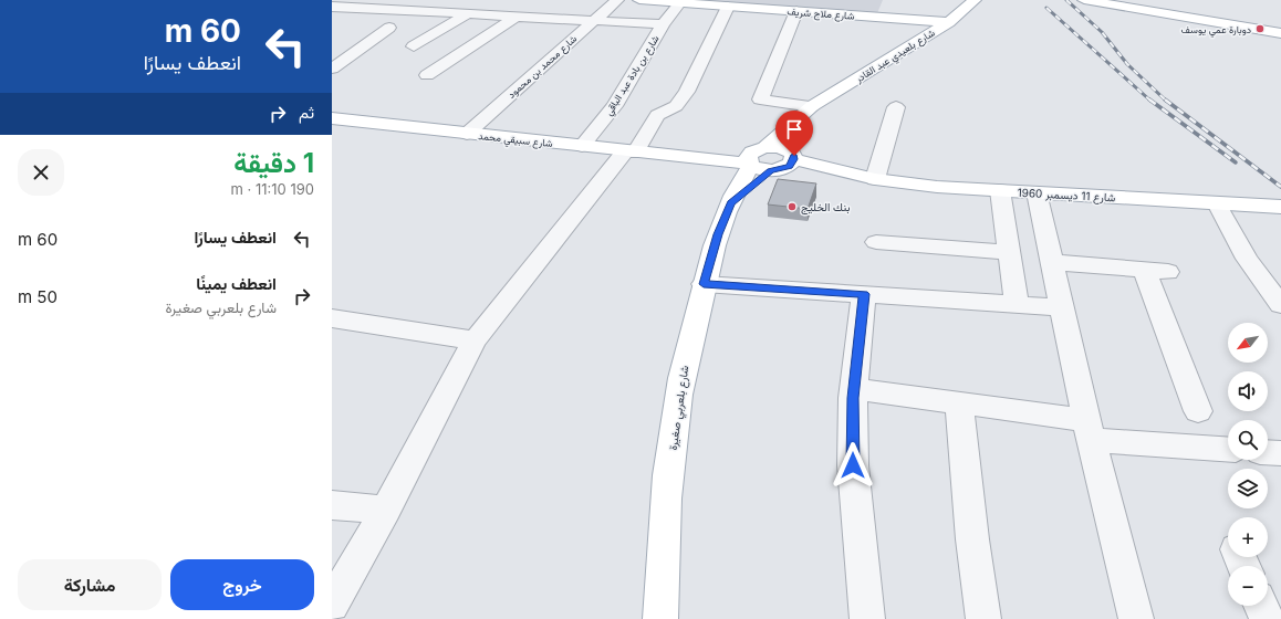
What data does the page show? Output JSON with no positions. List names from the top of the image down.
{
  "streets": {
    "main road": [
      "شارع ملاح شريف",
      "شارع بلعيدي عبد القادر",
      "شارع سبيقي محمد",
      "شارع 11 ديسمبر 1960",
      "شارع بلعربي صغيرة"
    ],
    "street": ["شارع محمد بن محمود", "شارع بن بادة عبد الباقي"]
  },
  "crossings": [
    ["شارع ملاح شريف", "شارع بلعيدي عبد القادر"],
    ["شارع ملاح شريف", "شارع بن بادة عبد الباقي"],
    ["شارع بلعيدي عبد القادر", "شارع سبيقي محمد"],
    ["شارع بلعيدي عبد القادر", "شارع بلعربي صغيرة"],
    ["شارع محمد بن محمود", "شارع سبيقي محمد"],
    ["شارع بن بادة عبد الباقي", "شارع سبيقي محمد"],
    ["شارع سبيقي محمد", "شارع بلعربي صغيرة"],
    ["شارع 11 ديسمبر 1960", "شارع بلعربي صغيرة"]
  ],
  "places": ["دوبارة عمي يوسف", "بنك الخليج"],
  "north": "bottom left",
  "page": {
    "turn": ["60 m", "انعطف يسارًا"],
    "then": "ثم",
    "heading": ["1 دقيقة", "190 m · 11:10"],
    "list": [
      {
        "name": "انعطف يسارًا",
        "value": "60 m"
      },
      {
        "name": "انعطف يمينًا",
        "note": "شارع بلعربي صغيرة",
        "value": "50 m"
      }
    ],
    "map_buttons": ["+", "−"],
    "buttons": ["خروج", "مشاركة"]
  }
}
